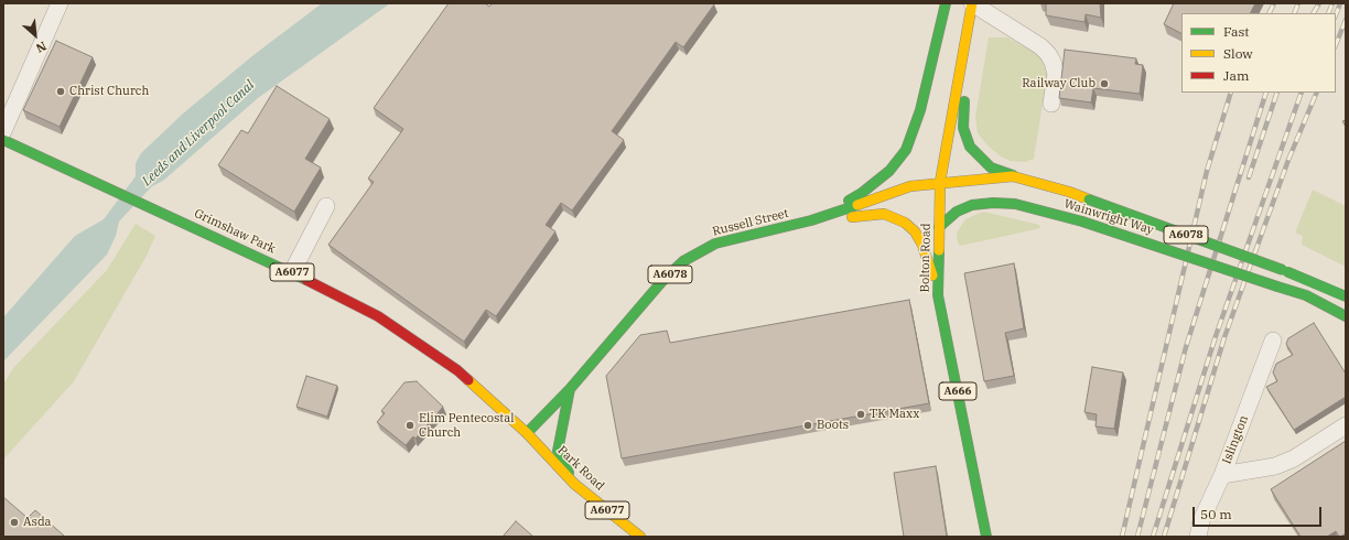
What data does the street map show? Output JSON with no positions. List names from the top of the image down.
{
  "streets": {
    "highway": [
      "Wainwright Way",
      "Russell Street",
      "Grimshaw Park",
      "A6078",
      "Bolton Road",
      "A6077",
      "A666",
      "Park Road"
    ],
    "street": ["Islington"]
  },
  "crossings": [
    ["Wainwright Way", "Russell Street"],
    ["Wainwright Way", "A6078"],
    ["Wainwright Way", "Bolton Road"],
    ["Russell Street", "Grimshaw Park"],
    ["Russell Street", "Bolton Road"],
    ["Russell Street", "Park Road"],
    ["Grimshaw Park", "Park Road"],
    ["A6078", "Bolton Road"]
  ],
  "water": ["Leeds and Liverpool Canal"],
  "places": [
    "Railway Club",
    "Christ Church",
    "TK Maxx",
    "Elim Pentecostal Church",
    "Boots",
    "Asda"
  ],
  "legend": ["Fast", "Slow", "Jam"],
  "scale_bar": "50 m",
  "north": "bottom right"
}
